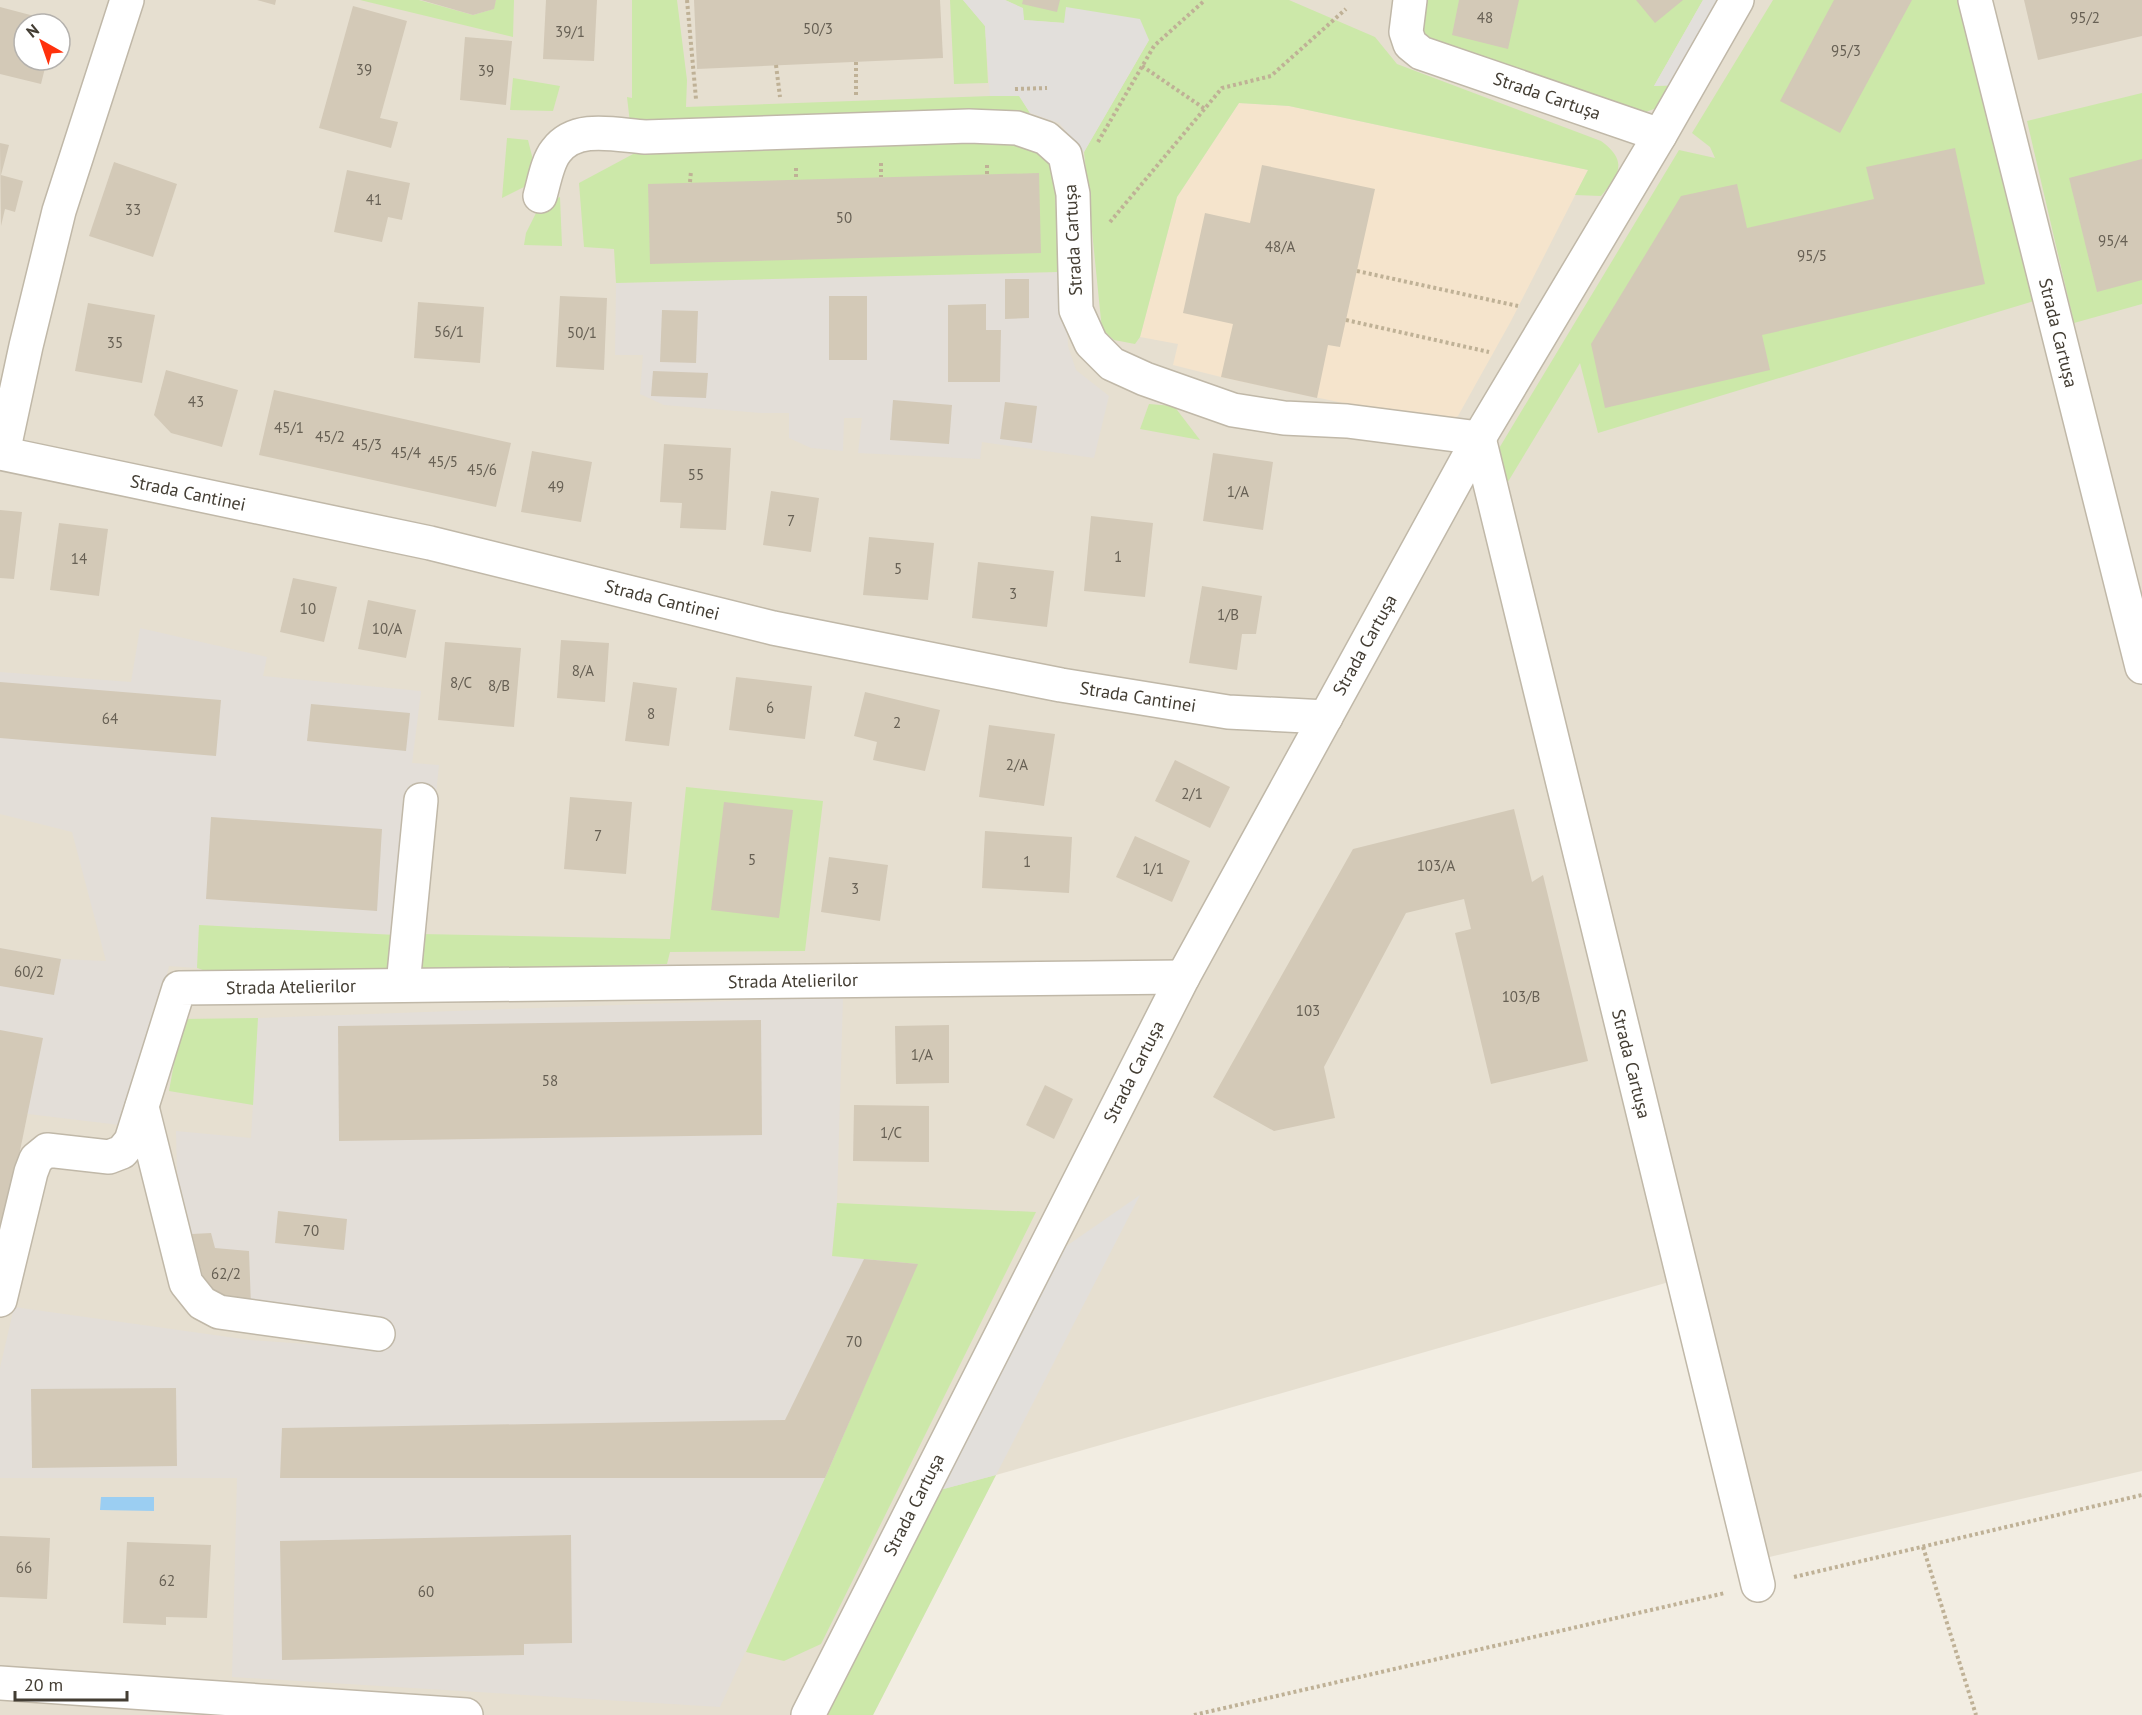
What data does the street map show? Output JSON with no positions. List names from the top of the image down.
{
  "streets": {
    "street": ["Strada Cartușa", "Strada Cantinei", "Strada Atelierilor"]
  },
  "crossings": [
    ["Strada Cartușa", "Strada Cantinei"],
    ["Strada Cartușa", "Strada Atelierilor"]
  ],
  "house_numbers": [
    "48",
    "95/2",
    "50/3",
    "39/1",
    "95/3",
    "39",
    "39",
    "41",
    "33",
    "50",
    "95/4",
    "48/A",
    "95/5",
    "56/1",
    "50/1",
    "35",
    "43",
    "45/1",
    "45/2",
    "45/3",
    "45/4",
    "45/5",
    "45/6",
    "55",
    "49",
    "1/A",
    "7",
    "1",
    "14",
    "5",
    "3",
    "10",
    "1/B",
    "10/A",
    "8/A",
    "8/C",
    "8/B",
    "6",
    "8",
    "64",
    "2",
    "2/A",
    "2/1",
    "7",
    "5",
    "1",
    "103/A",
    "1/1",
    "3",
    "60/2",
    "103/B",
    "103",
    "1/A",
    "58",
    "1/C",
    "70",
    "62/2",
    "70",
    "66",
    "62",
    "60"
  ],
  "scale_bar": "20 m",
  "north": "top left"
}
